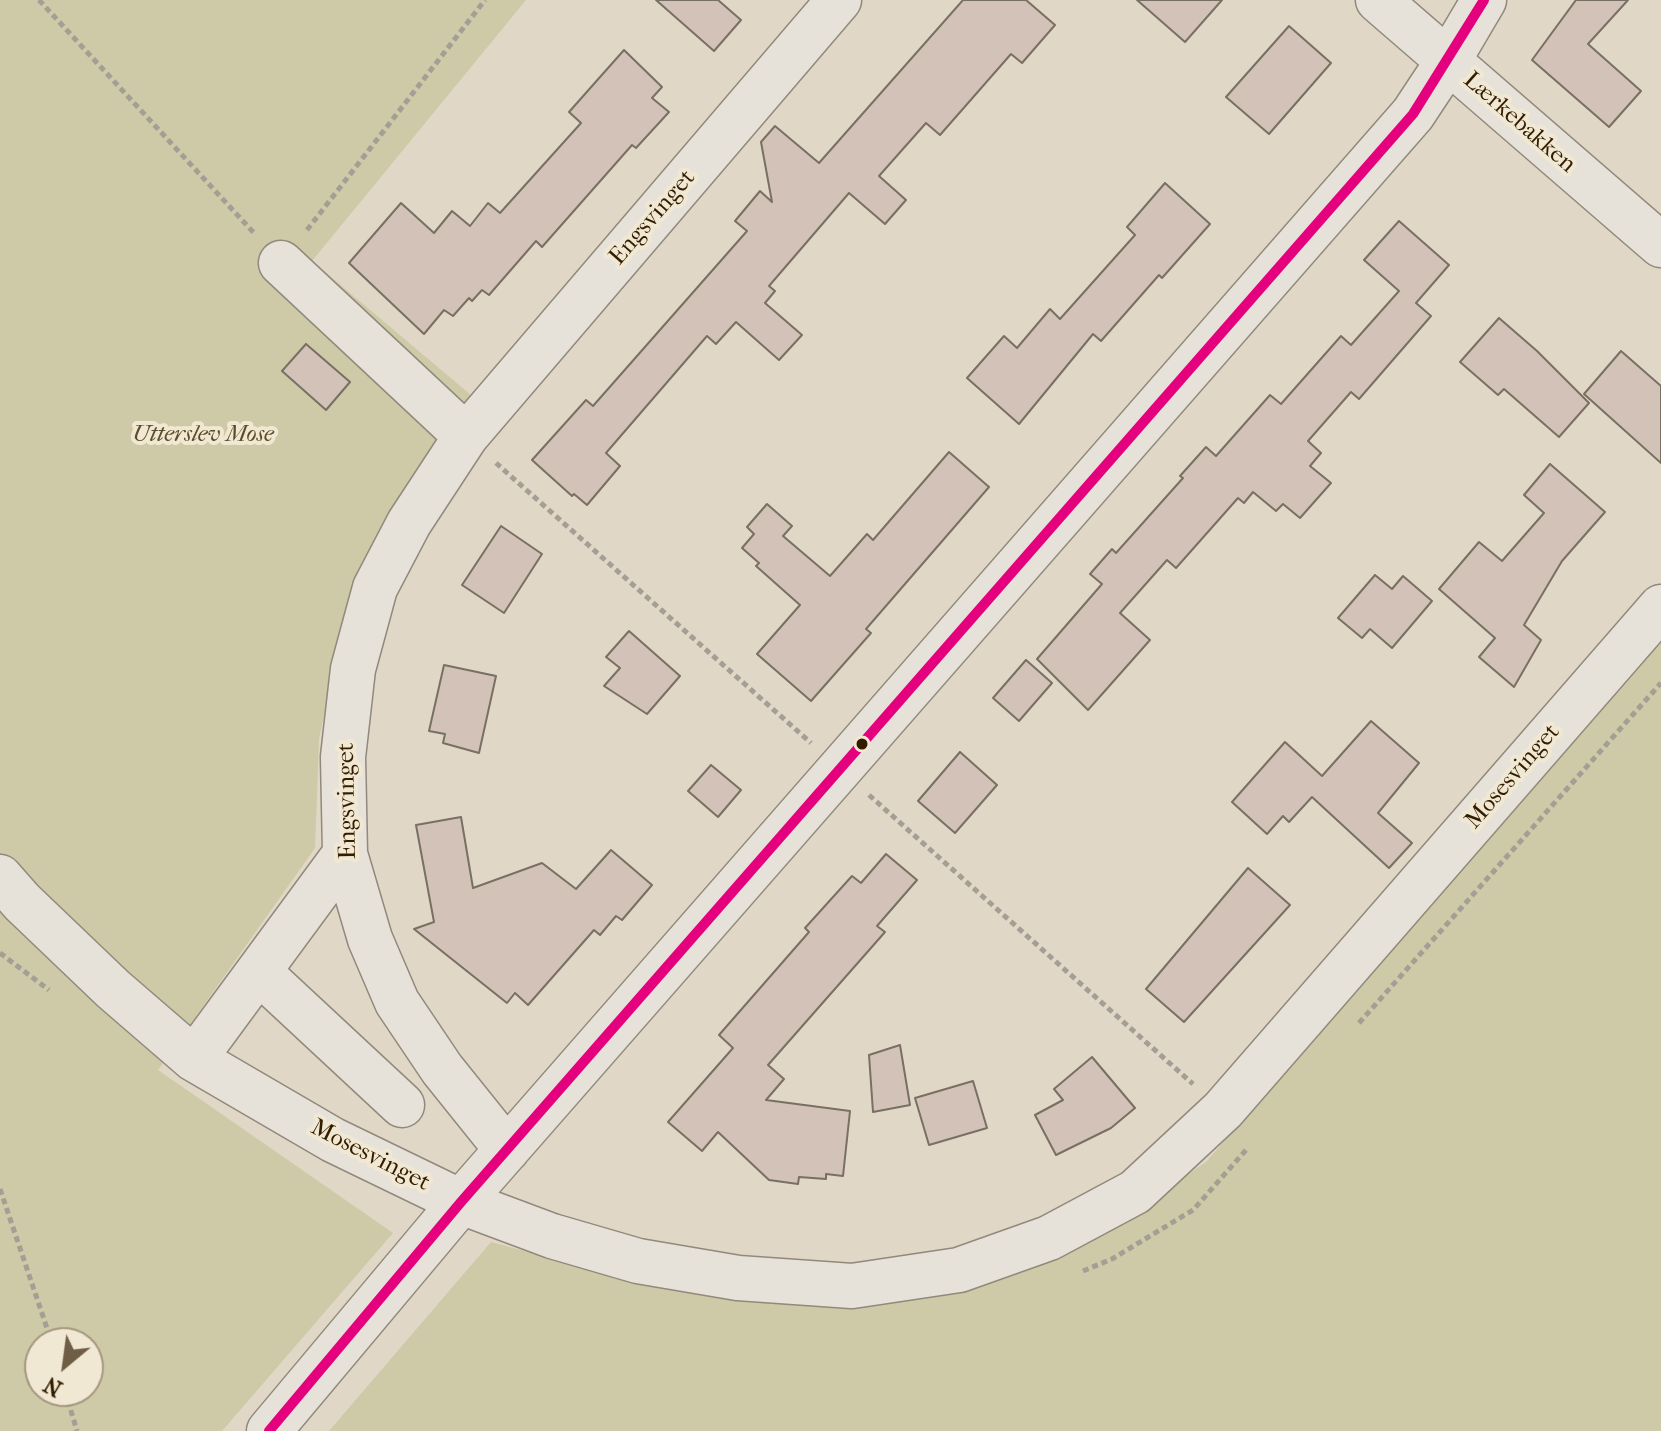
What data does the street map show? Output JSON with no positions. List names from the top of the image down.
{
  "streets": {
    "street": ["Lærkebakken", "Engsvinget", "Mosesvinget"]
  },
  "parks": ["Utterslev Mose"],
  "north": "bottom left"
}
